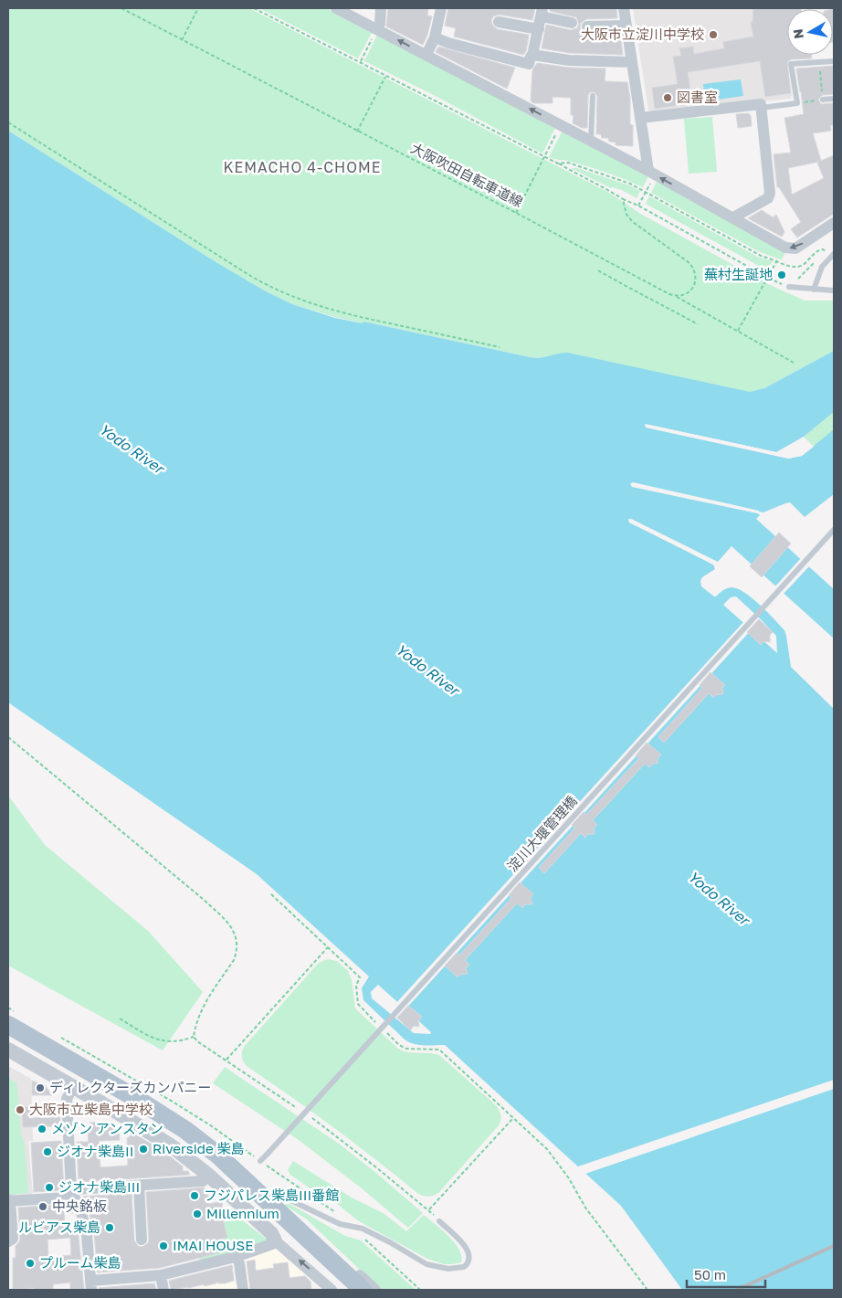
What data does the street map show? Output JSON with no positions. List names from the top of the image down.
{
  "streets": {
    "lane": ["淀川大堰管理橋"],
    "path": ["大阪吹田自転車道線"]
  },
  "districts": ["KEMACHO 4-CHOME"],
  "water": ["Yodo River"],
  "places": [
    "大阪市立淀川中学校",
    "図書室",
    "蕪村生誕地",
    "ディレクターズカンパニー",
    "大阪市立柴島中学校",
    "メゾン アンスタン",
    "Riverside 柴島",
    "ジオナ柴島II",
    "ジオナ柴島III",
    "フジパレス柴島III番館",
    "中央銘板",
    "Millennium",
    "ルビアス柴島",
    "IMAI HOUSE",
    "プルーム柴島"
  ],
  "scale_bar": "50 m",
  "north": "left"
}
